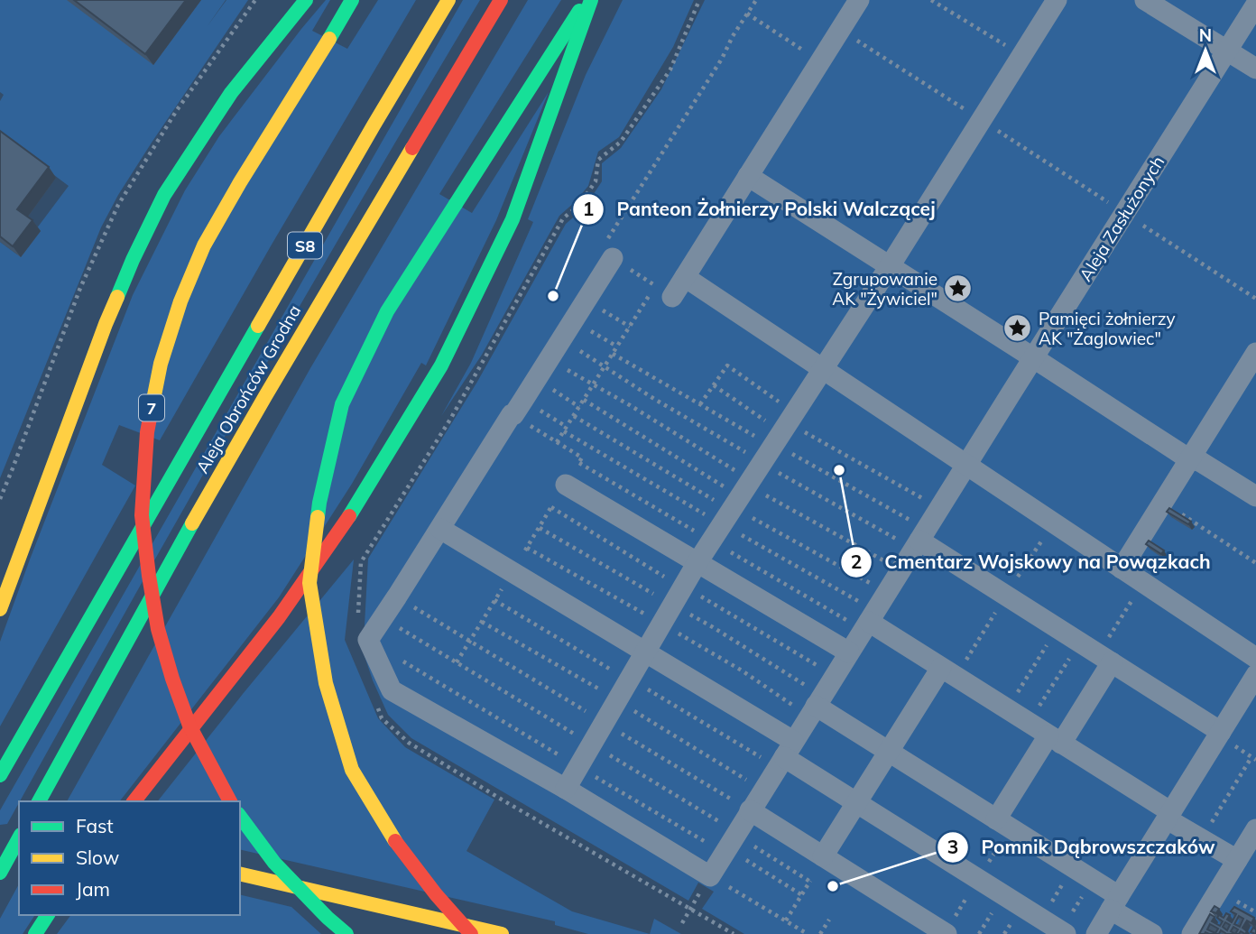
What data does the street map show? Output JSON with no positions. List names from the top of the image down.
{
  "streets": {
    "main road": ["S8", "Aleja Obrońców Grodna", "7"],
    "street": ["Aleja Zasłużonych"]
  },
  "places": {
    "place": ["Zgrupowanie AK \"Żywiciel\"", "Pamięci żołnierzy AK \"Żaglowiec\""],
    "other": ["Panteon Żołnierzy Polski Walczącej", "Cmentarz Wojskowy na Powązkach", "Pomnik Dąbrowszczaków"]
  },
  "legend": ["Fast", "Slow", "Jam"],
  "north": "top"
}
